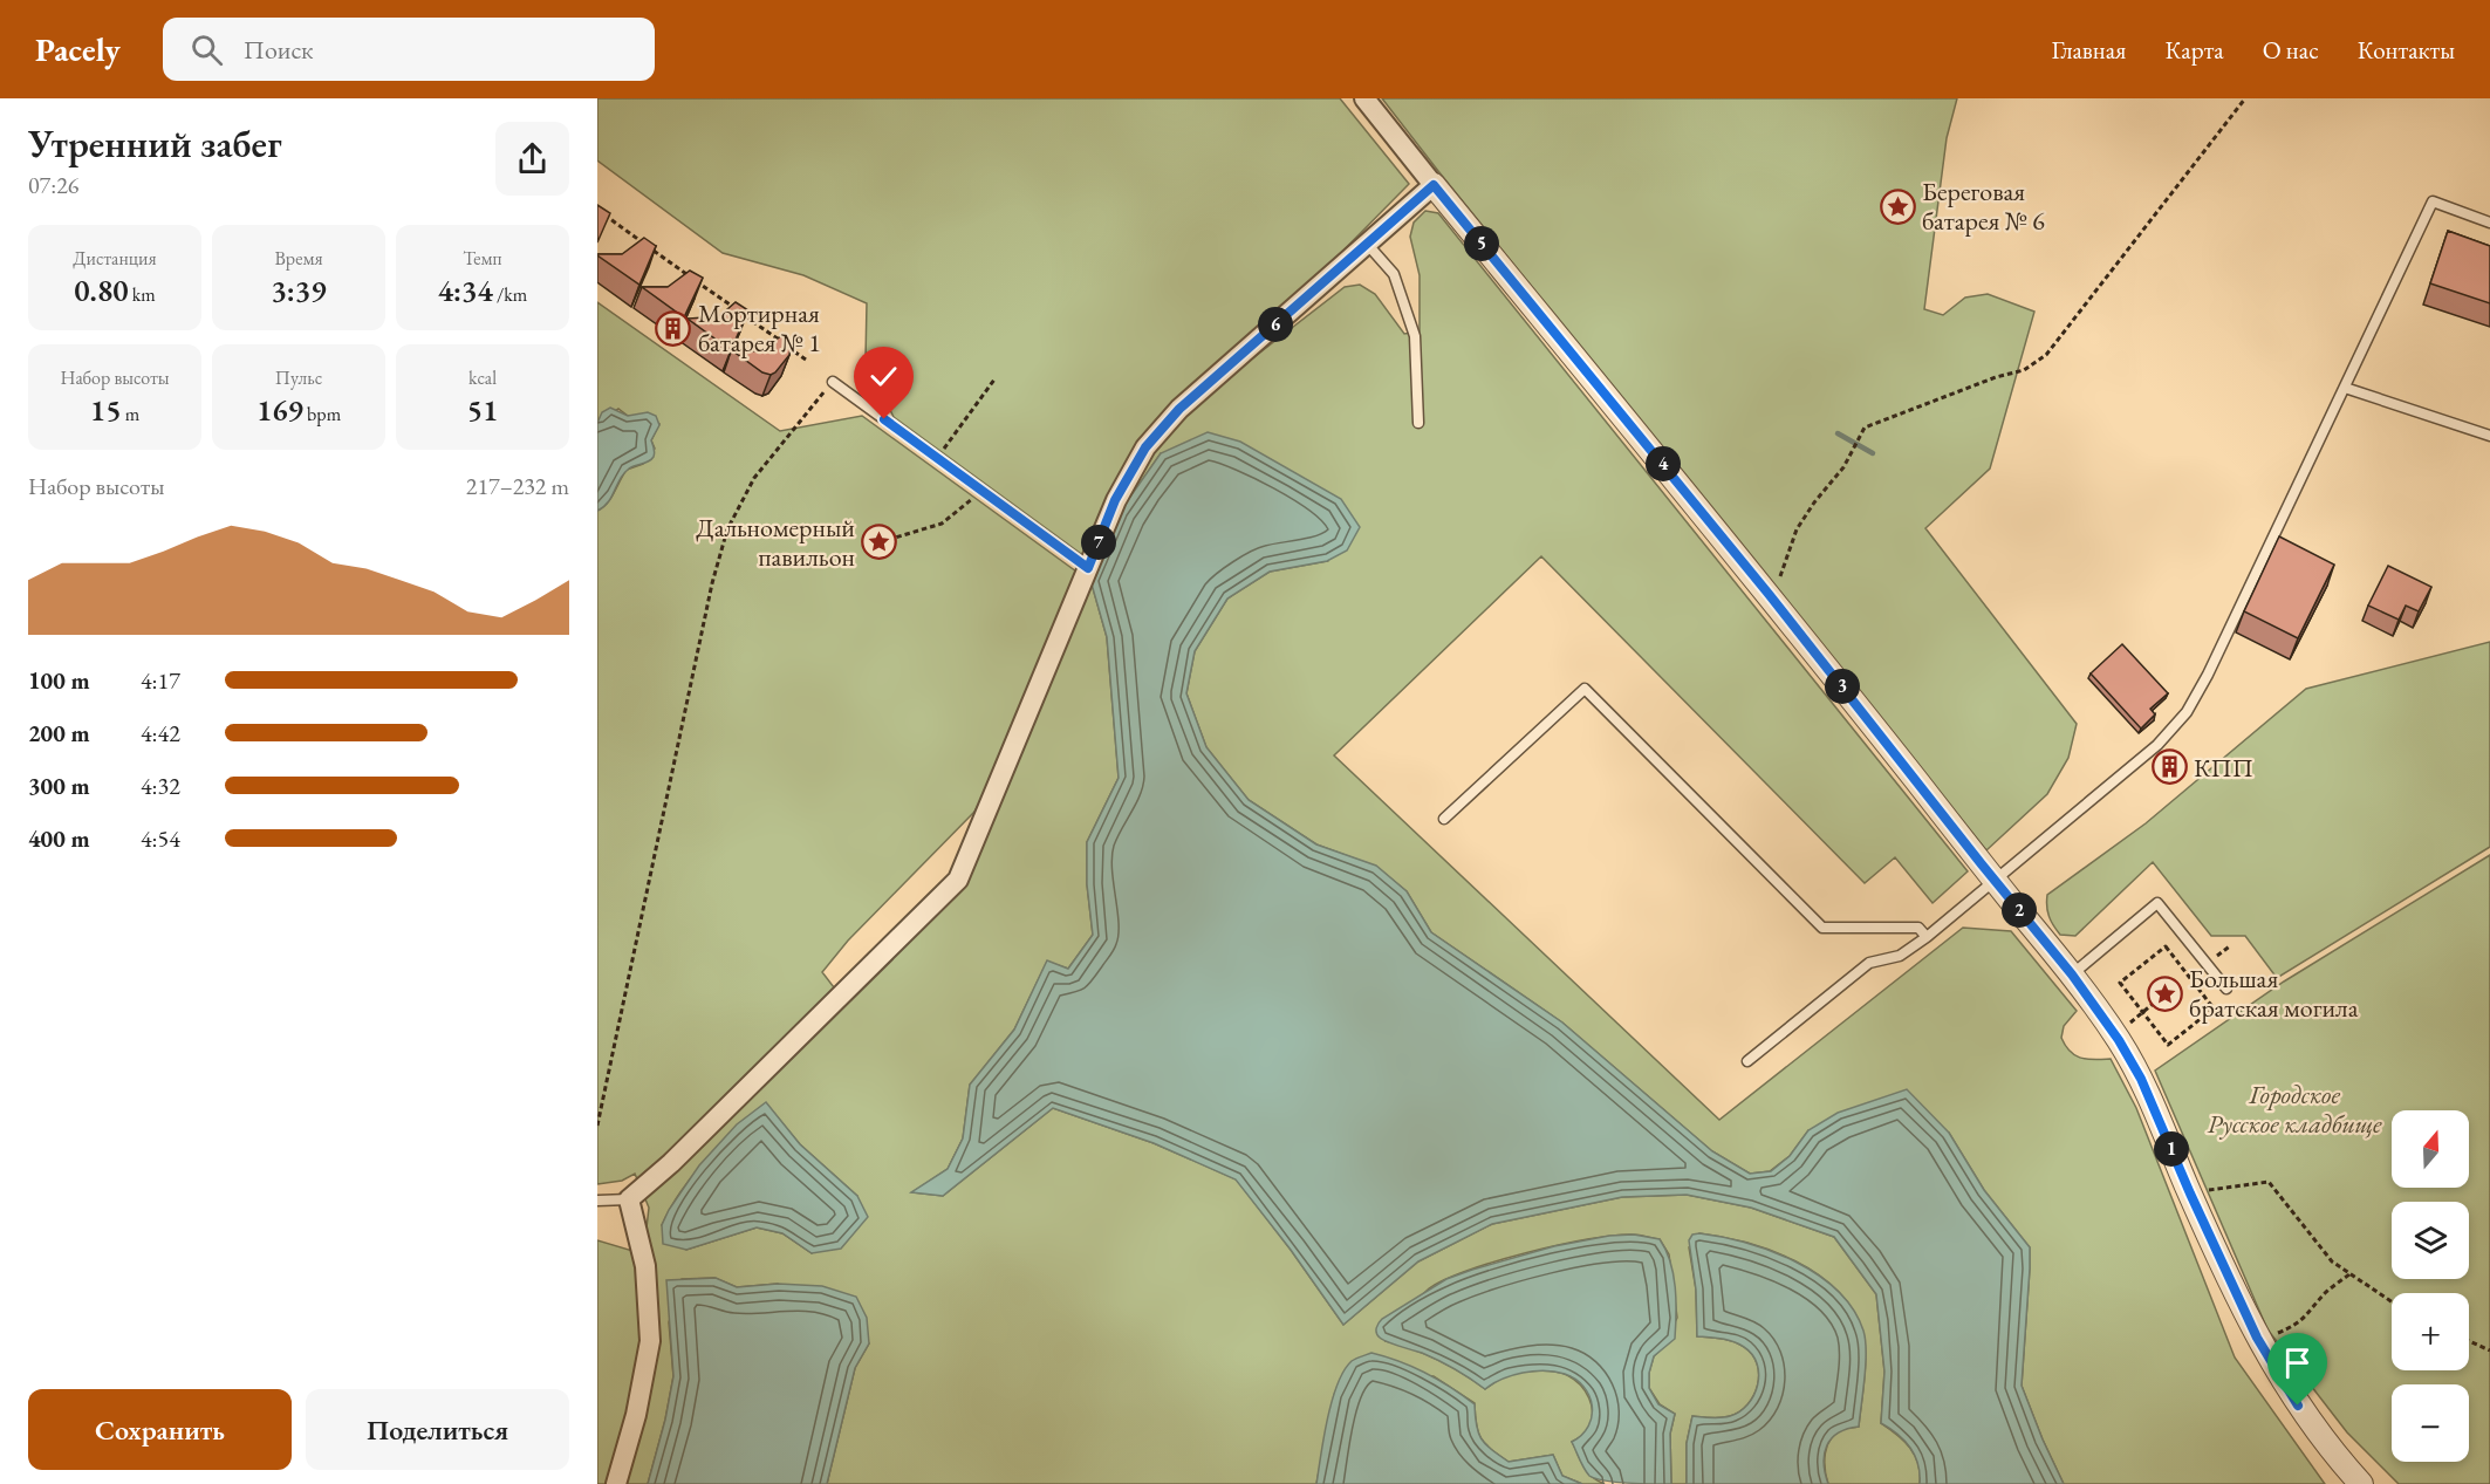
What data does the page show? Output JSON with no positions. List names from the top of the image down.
{
  "parks": ["Городское Русское кладбище"],
  "places": {
    "place": ["Береговая батарея № 6", "Дальномерный павильон", "Большая братская могила"],
    "building": ["Мортирная батарея № 1", "КПП"]
  },
  "north": "top",
  "page": {
    "header": "Pacely",
    "search": "Поиск",
    "nav": [
      "Главная",
      "Карта",
      "О нас",
      "Контакты"
    ],
    "heading": ["Утренний забег", "07:26"],
    "stats": [
      ["Дистанция", "0.80 km"],
      ["Время", "3:39"],
      ["Темп", "4:34 /km"],
      ["Набор высоты", "15 m"],
      ["Пульс", "169 bpm"],
      ["kcal", "51"]
    ],
    "pins": [
      "5",
      "6",
      "4",
      "7",
      "3",
      "2",
      "1"
    ],
    "chart": ["Набор высоты", "217–232 m"],
    "list": [
      {
        "name": "100 m",
        "note": "4:17"
      },
      {
        "name": "200 m",
        "note": "4:42"
      },
      {
        "name": "300 m",
        "note": "4:32"
      },
      {
        "name": "400 m",
        "note": "4:54"
      }
    ],
    "map_buttons": ["+", "−"],
    "buttons": ["Сохранить", "Поделиться"]
  }
}
